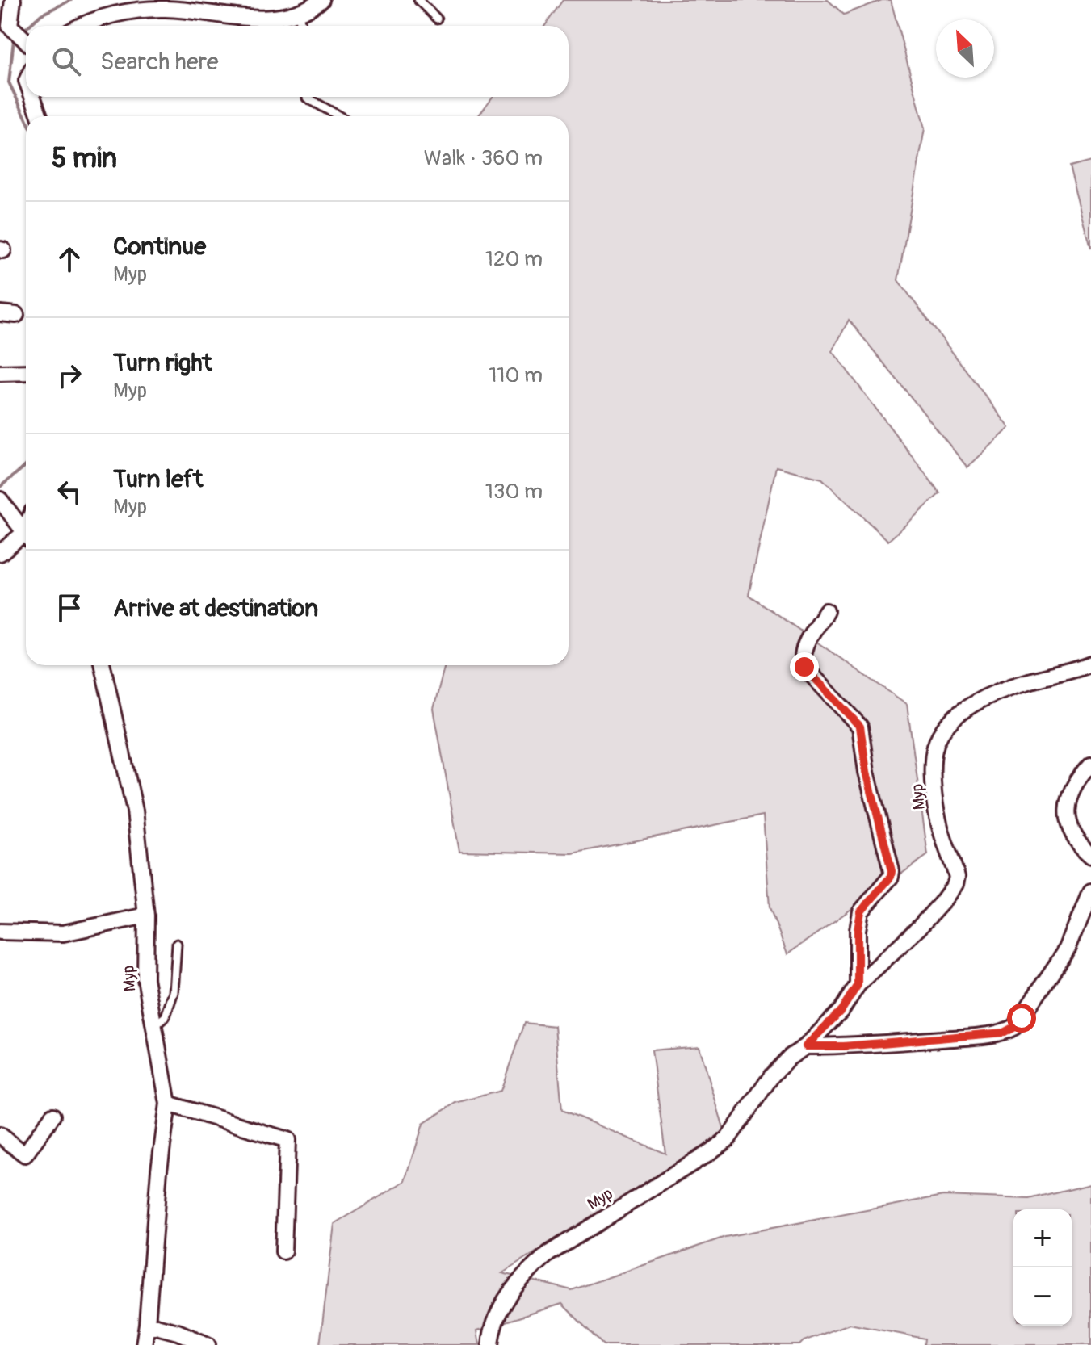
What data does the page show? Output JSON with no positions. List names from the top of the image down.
{
  "streets": {
    "street": ["Мур"]
  },
  "north": "top left",
  "page": {
    "search": "Search here",
    "heading": ["5 min", "Walk · 360 m"],
    "list": [
      ["Continue", "Мур", "120 m"],
      ["Turn right", "Мур", "110 m"],
      ["Turn left", "Мур", "130 m"],
      "Arrive at destination"
    ],
    "map_buttons": ["+", "−"]
  }
}
